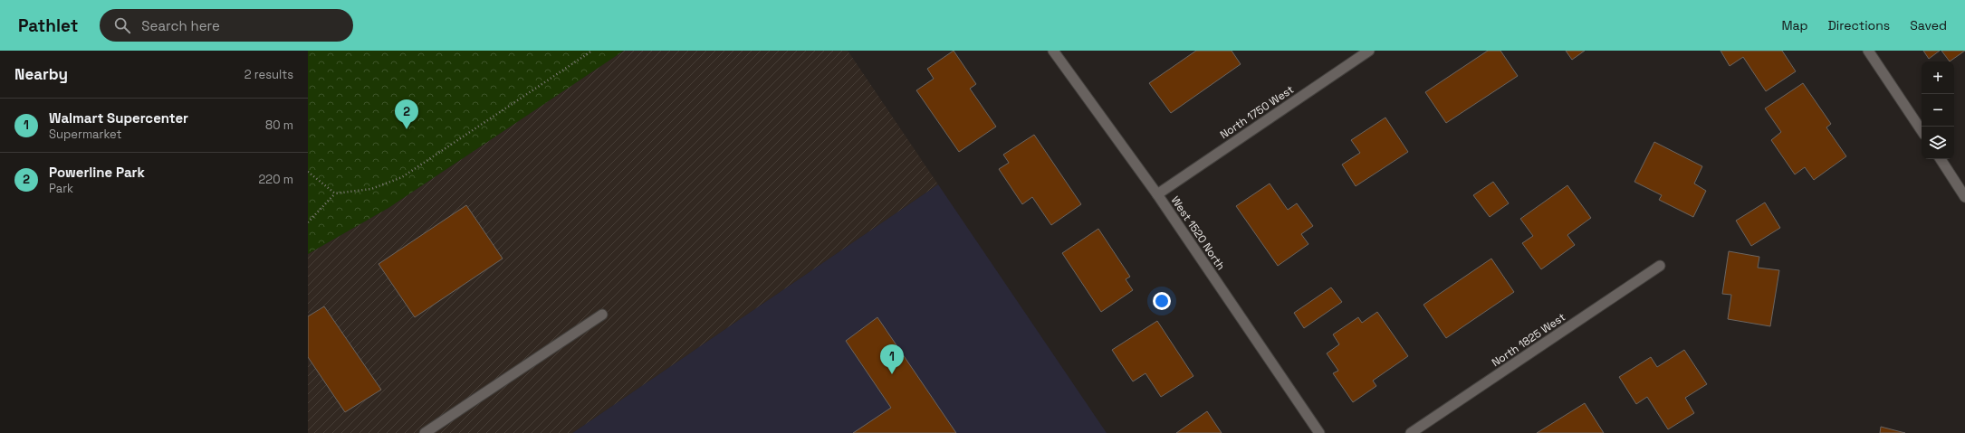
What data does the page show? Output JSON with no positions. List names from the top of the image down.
{
  "streets": {
    "street": ["North 1750 West", "West 1520 North", "North 1825 West"]
  },
  "crossings": [
    ["North 1750 West", "West 1520 North"]
  ],
  "page": {
    "header": "Pathlet",
    "search": "Search here",
    "nav": ["Map", "Directions", "Saved"],
    "heading": ["Nearby", "2 results"],
    "map_buttons": ["+", "−"],
    "list": [
      {
        "mark": "1",
        "name": "Walmart Supercenter",
        "note": "Supermarket",
        "value": "80 m"
      },
      {
        "mark": "2",
        "name": "Powerline Park",
        "note": "Park",
        "value": "220 m"
      }
    ],
    "pins": ["2", "1"]
  }
}
